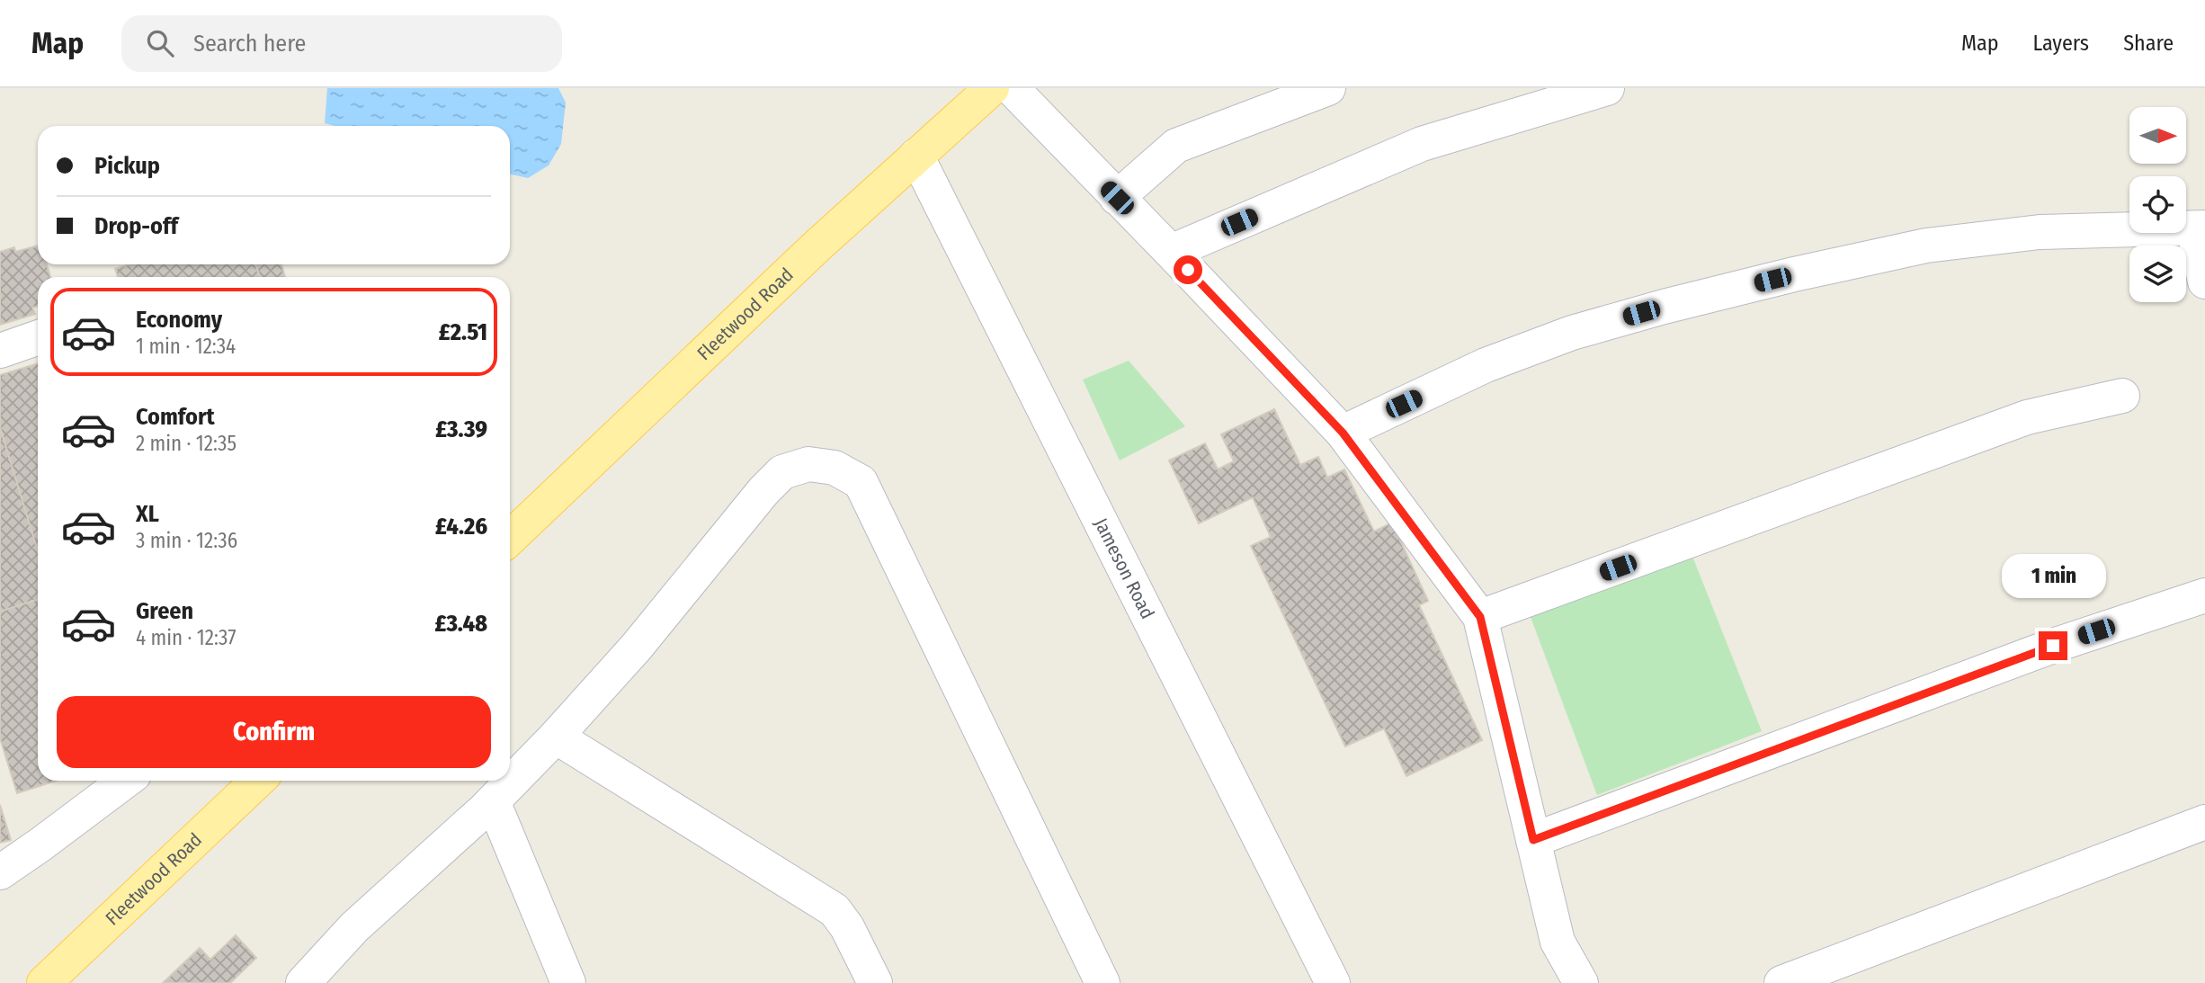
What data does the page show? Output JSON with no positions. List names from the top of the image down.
{
  "streets": {
    "main road": ["Fleetwood Road"],
    "street": ["Jameson Road"]
  },
  "crossings": [
    ["Fleetwood Road", "Jameson Road"]
  ],
  "north": "right",
  "page": {
    "header": "Map",
    "search": "Search here",
    "nav": ["Map", "Layers", "Share"],
    "banner": ["Pickup", "Drop-off"],
    "list": [
      {
        "name": "Economy",
        "note": "1 min · 12:34",
        "value": "£2.51"
      },
      {
        "name": "Comfort",
        "note": "2 min · 12:35",
        "value": "£3.39"
      },
      {
        "name": "XL",
        "note": "3 min · 12:36",
        "value": "£4.26"
      },
      {
        "name": "Green",
        "note": "4 min · 12:37",
        "value": "£3.48"
      }
    ],
    "bubble": "1 min",
    "buttons": "Confirm"
  }
}
